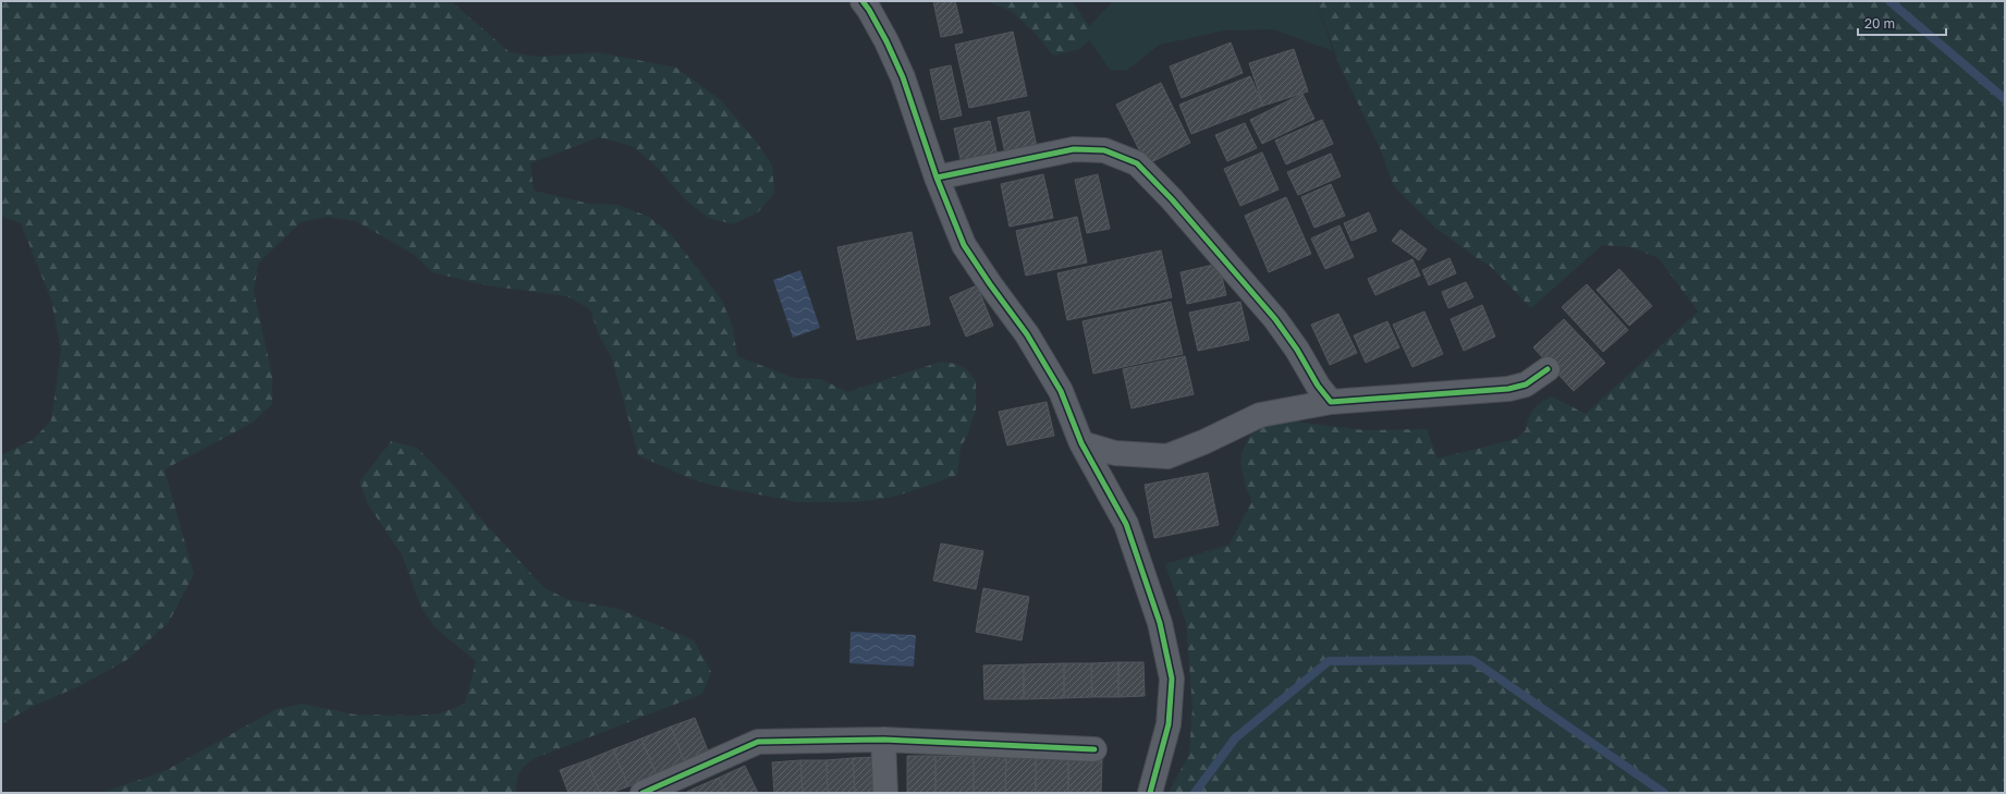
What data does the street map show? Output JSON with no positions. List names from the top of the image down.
{
  "scale_bar": "20 m"
}
